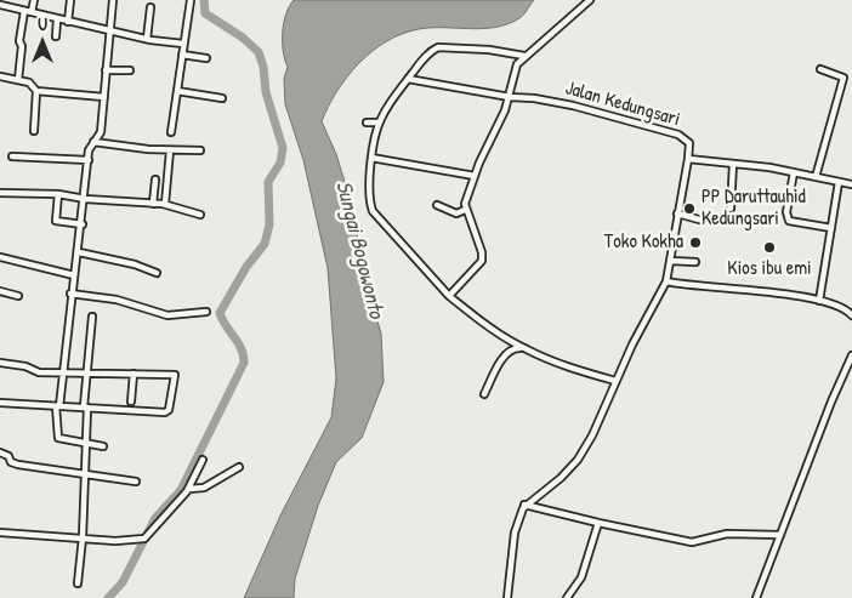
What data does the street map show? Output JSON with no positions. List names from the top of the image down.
{
  "streets": {
    "street": ["Jalan Kedungsari"]
  },
  "water": ["Sungai Bogowonto"],
  "places": ["PP Daruttauhid Kedungsari", "Toko Kokha", "Kios ibu emi"],
  "north": "top"
}
